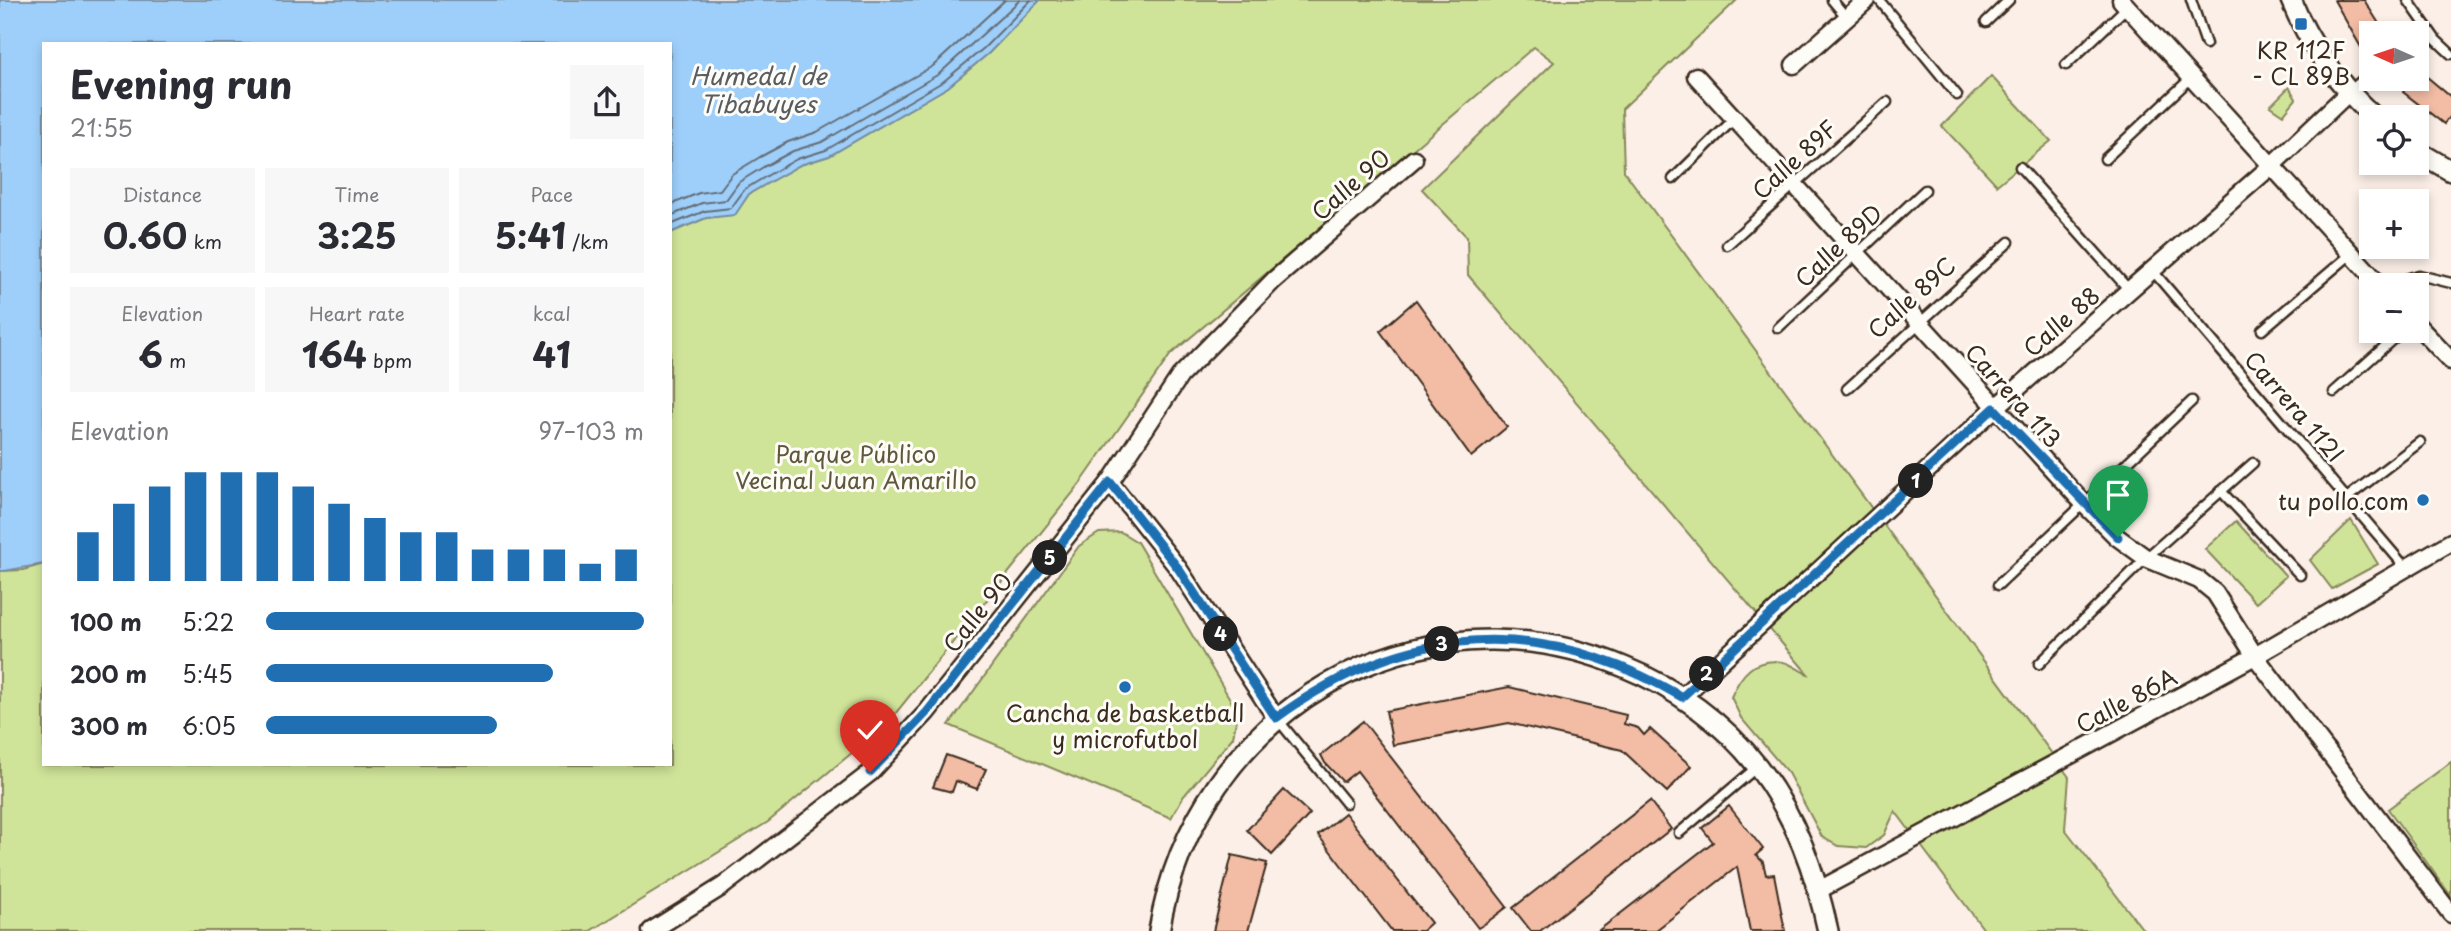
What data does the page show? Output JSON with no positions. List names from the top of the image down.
{
  "streets": {
    "street": [
      "Calle 90",
      "Calle 88",
      "Carrera 113",
      "Calle 86A"
    ],
    "lane": [
      "Calle 89F",
      "Calle 89D",
      "Calle 89C",
      "Carrera 112I"
    ]
  },
  "crossings": [
    ["Calle 89F", "Carrera 113"],
    ["Calle 89D", "Carrera 113"],
    ["Calle 89C", "Carrera 113"],
    ["Calle 88", "Carrera 113"],
    ["Calle 88", "Carrera 112I"],
    ["Carrera 113", "Calle 86A"],
    ["Carrera 112I", "Calle 86A"]
  ],
  "water": ["Humedal de Tibabuyes"],
  "parks": ["Parque Público Vecinal Juan Amarillo"],
  "places": {
    "transit": ["KR 112F - CL 89B"],
    "other": ["tu pollo.com", "Cancha de basketball y microfutbol"]
  },
  "north": "left",
  "page": {
    "map_buttons": ["+", "−"],
    "heading": ["Evening run", "21:55"],
    "stats": [
      ["Distance", "0.60 km"],
      ["Time", "3:25"],
      ["Pace", "5:41 /km"],
      ["Elevation", "6 m"],
      ["Heart rate", "164 bpm"],
      ["kcal", "41"]
    ],
    "chart": ["Elevation", "97–103 m"],
    "pins": [
      "1",
      "5",
      "4",
      "3",
      "2"
    ],
    "list": [
      {
        "name": "100 m",
        "note": "5:22"
      },
      {
        "name": "200 m",
        "note": "5:45"
      },
      {
        "name": "300 m",
        "note": "6:05"
      }
    ]
  }
}
